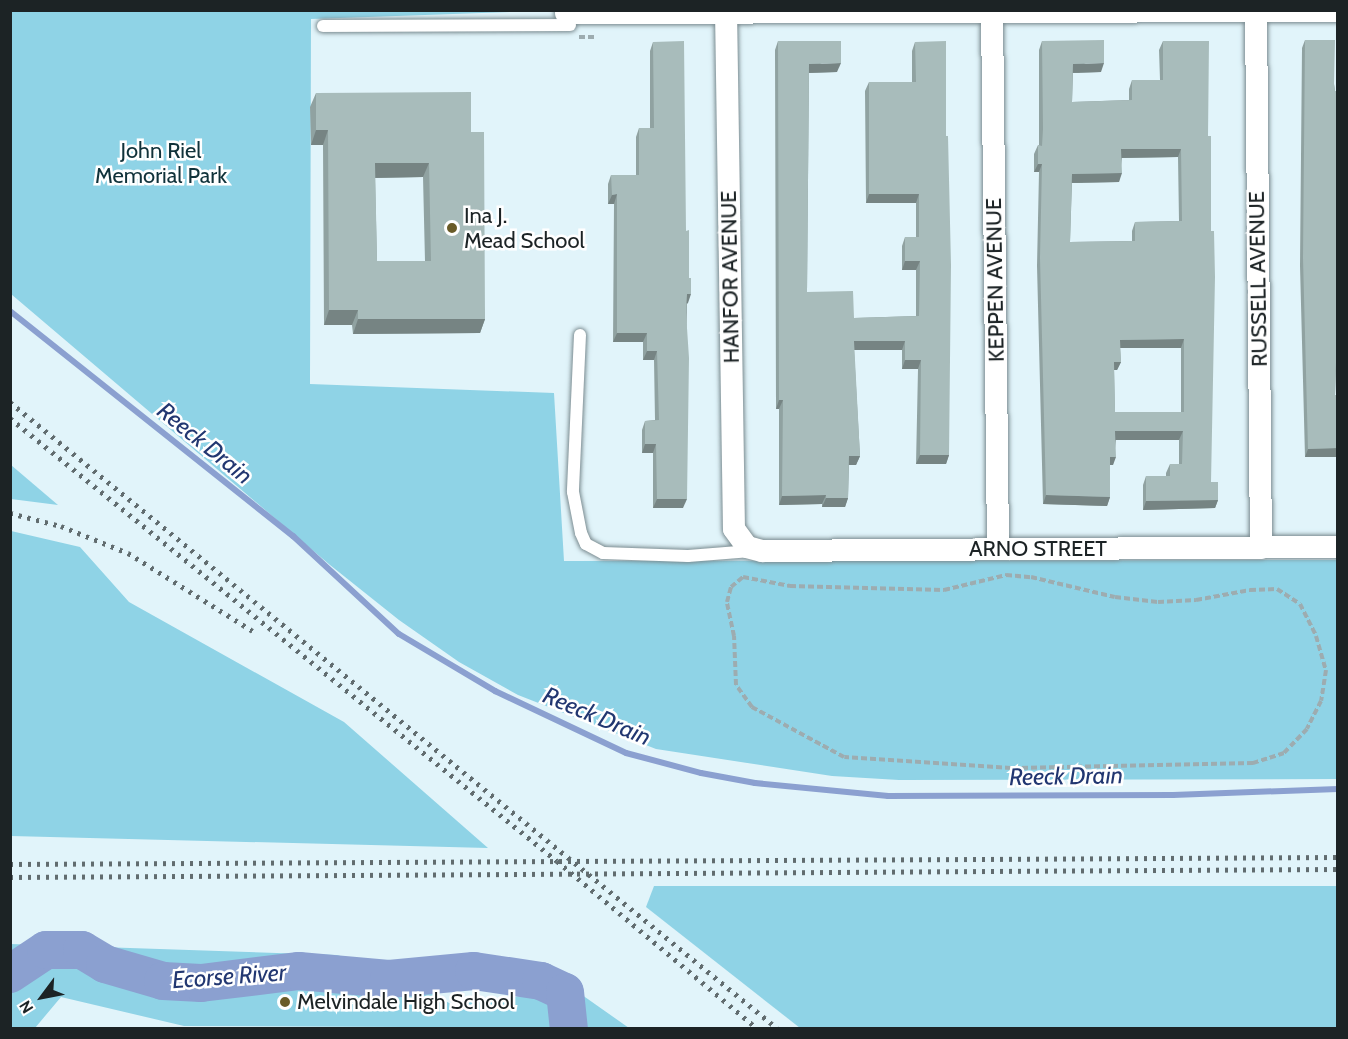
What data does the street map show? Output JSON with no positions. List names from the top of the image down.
{
  "streets": {
    "street": [
      "HANFOR AVENUE",
      "RUSSELL AVENUE",
      "KEPPEN AVENUE",
      "ARNO STREET"
    ]
  },
  "crossings": [
    ["HANFOR AVENUE", "ARNO STREET"],
    ["RUSSELL AVENUE", "ARNO STREET"],
    ["KEPPEN AVENUE", "ARNO STREET"]
  ],
  "water": ["Reeck Drain", "Ecorse River"],
  "parks": ["John Riel Memorial Park"],
  "places": ["Ina J. Mead School", "Melvindale High School"],
  "north": "bottom left"
}
